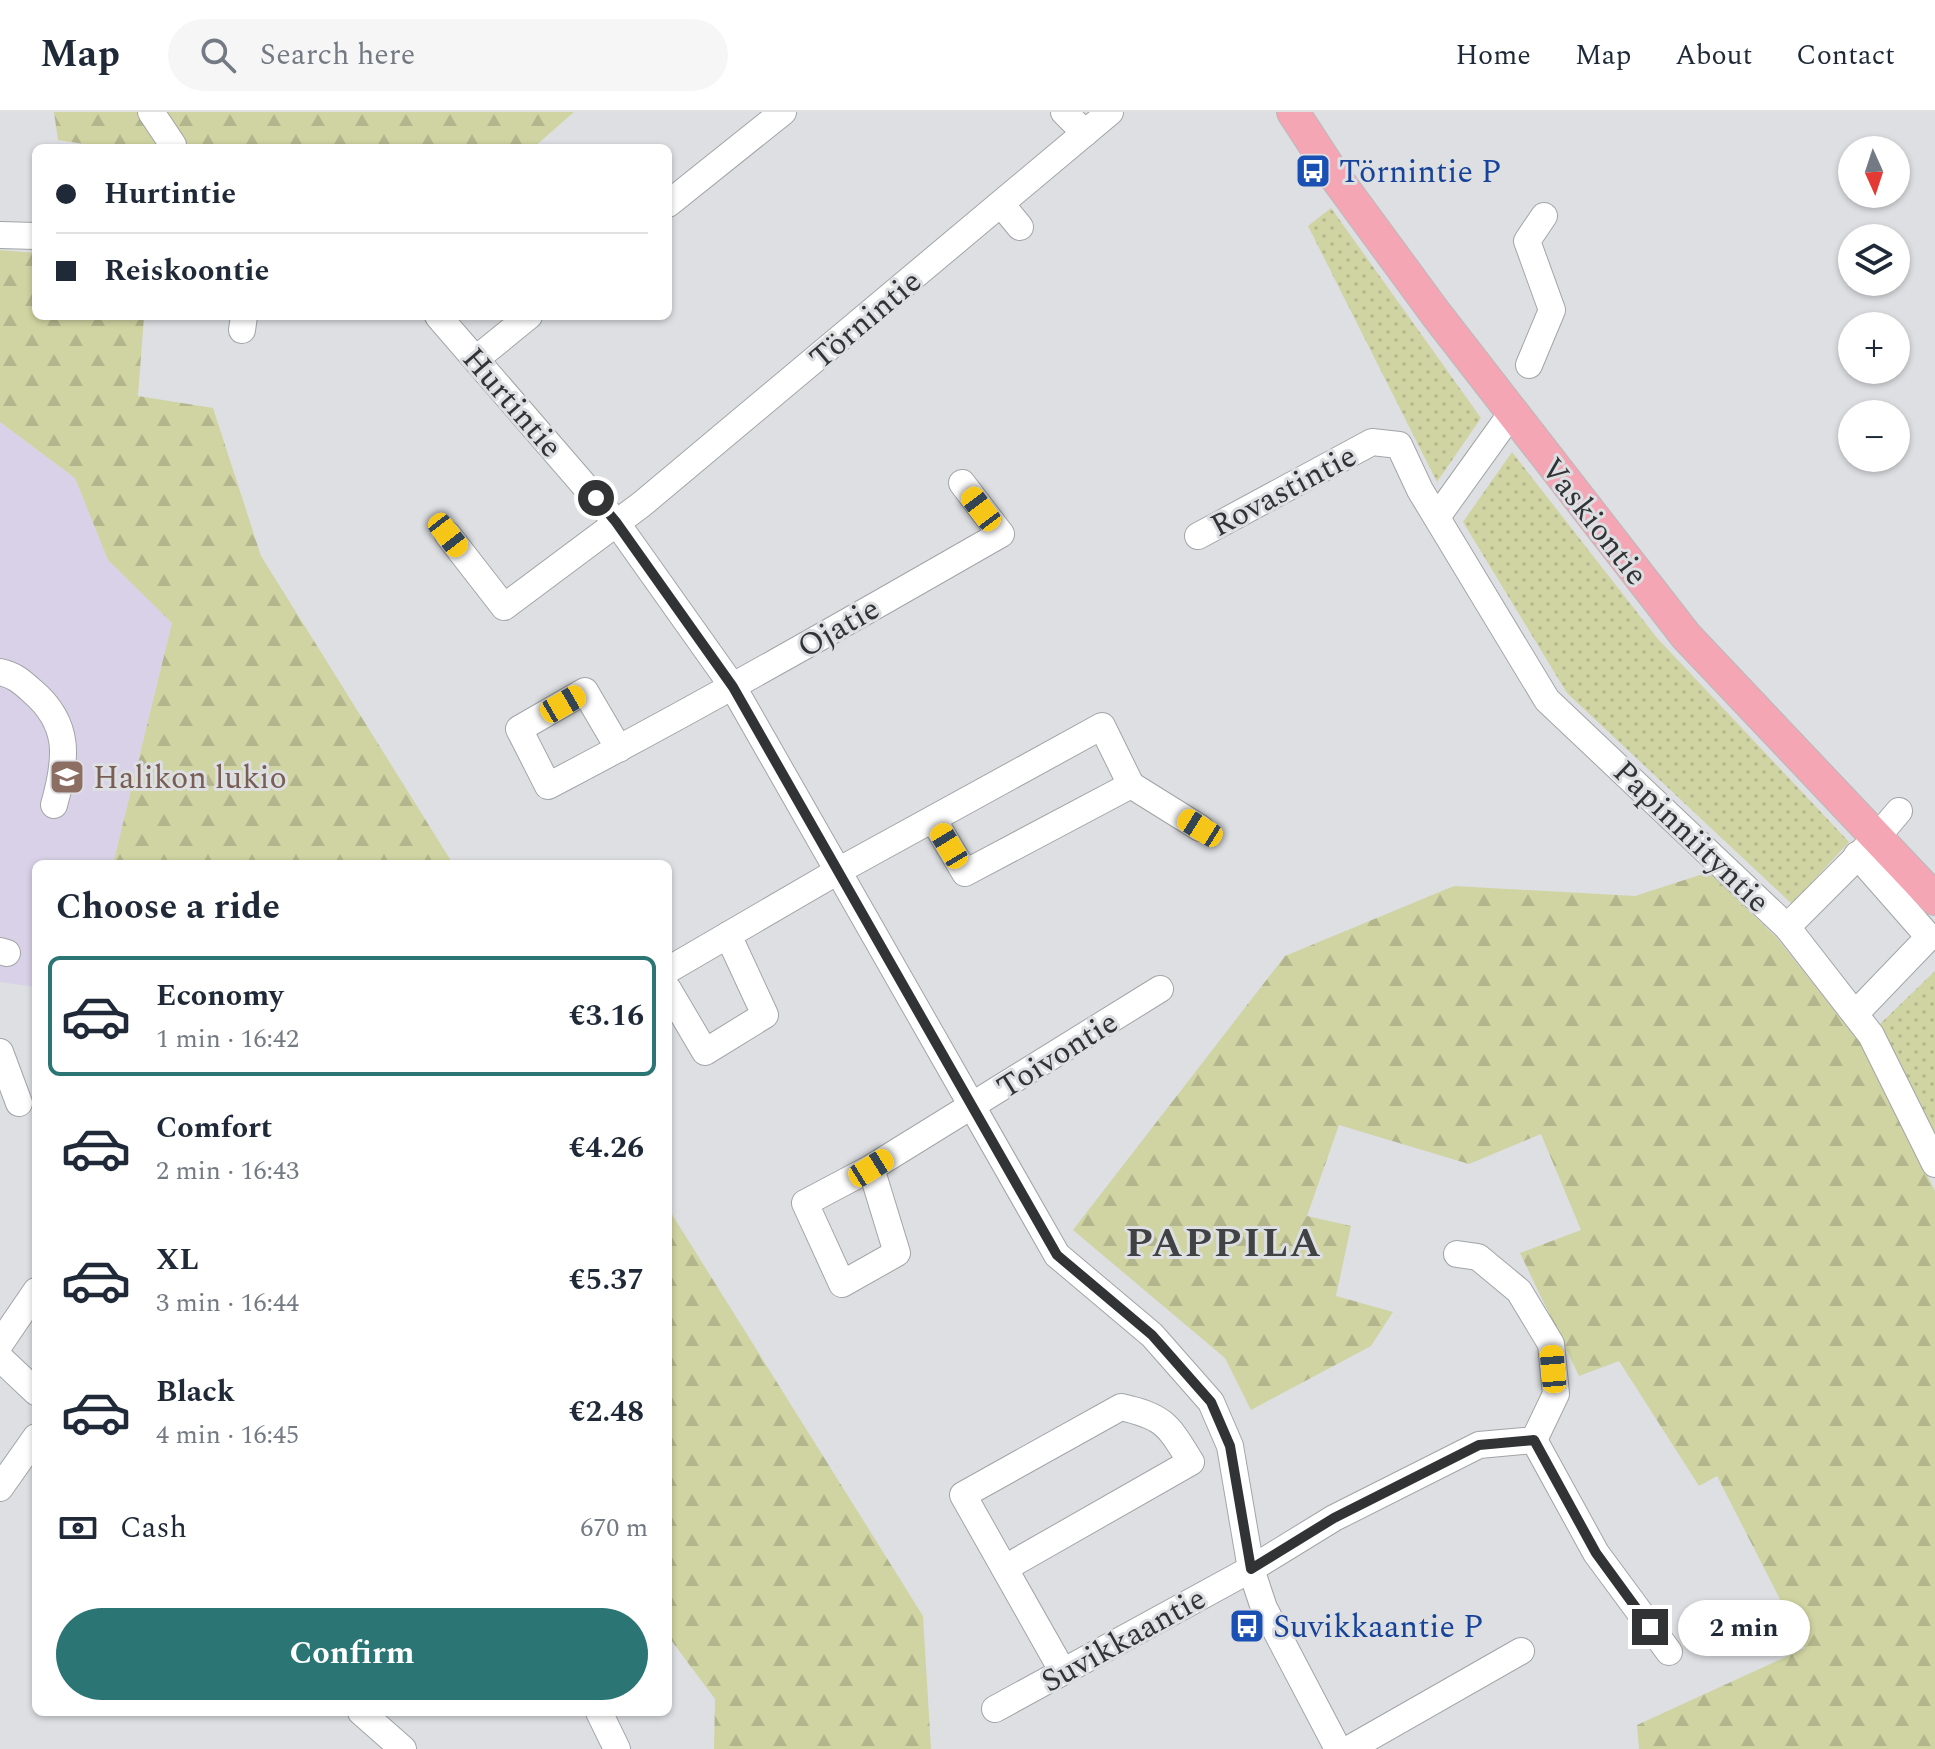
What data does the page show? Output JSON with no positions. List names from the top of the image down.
{
  "streets": {
    "main road": ["Vaskiontie"],
    "street": [
      "Törnintie",
      "Hurtintie",
      "Rovastintie",
      "Ojatie",
      "Papinniityntie",
      "Toivontie",
      "Suvikkaantie"
    ]
  },
  "crossings": [
    ["Törnintie", "Hurtintie"],
    ["Hurtintie", "Ojatie"],
    ["Hurtintie", "Toivontie"],
    ["Hurtintie", "Suvikkaantie"],
    ["Rovastintie", "Papinniityntie"]
  ],
  "districts": ["PAPPILA"],
  "places": {
    "bus stop": ["Törnintie P", "Suvikkaantie P"],
    "school or university": ["Halikon lukio"]
  },
  "north": "bottom",
  "page": {
    "header": "Map",
    "search": "Search here",
    "nav": [
      "Home",
      "Map",
      "About",
      "Contact"
    ],
    "map_buttons": ["+", "−"],
    "banner": ["Hurtintie", "Reiskoontie"],
    "heading": "Choose a ride",
    "list": [
      {
        "name": "Economy",
        "note": "1 min · 16:42",
        "value": "€3.16"
      },
      {
        "name": "Comfort",
        "note": "2 min · 16:43",
        "value": "€4.26"
      },
      {
        "name": "XL",
        "note": "3 min · 16:44",
        "value": "€5.37"
      },
      {
        "name": "Black",
        "note": "4 min · 16:45",
        "value": "€2.48"
      }
    ],
    "pay": ["Cash", "670 m"],
    "buttons": "Confirm",
    "bubble": "2 min"
  }
}
